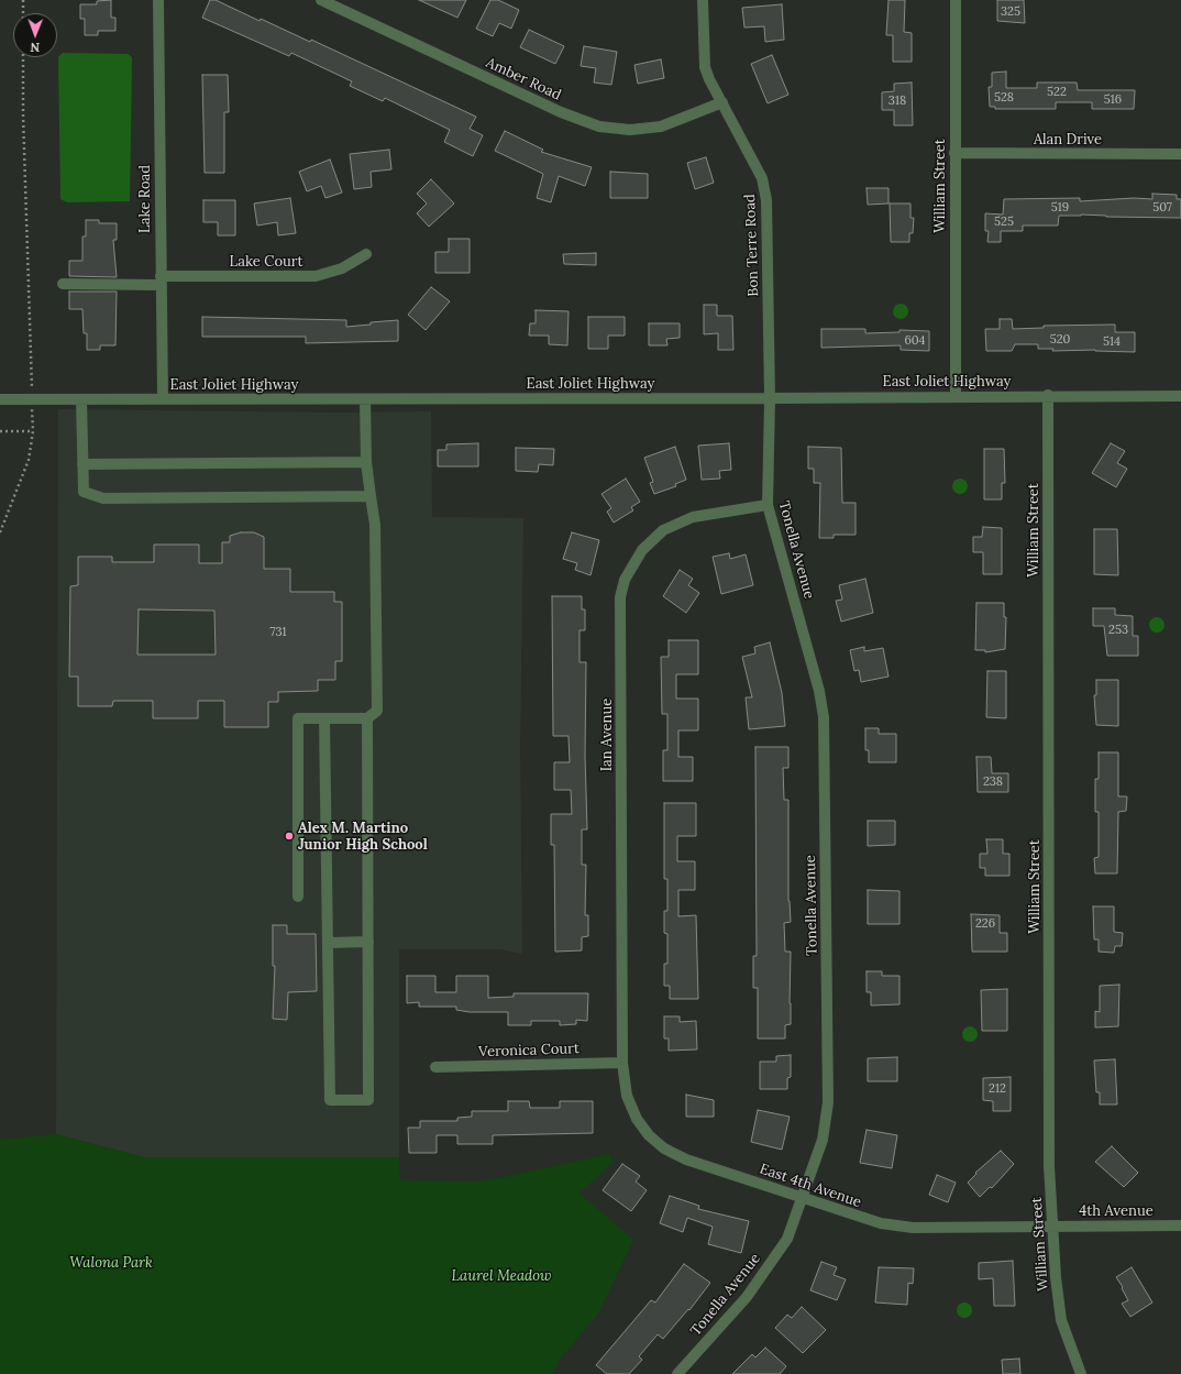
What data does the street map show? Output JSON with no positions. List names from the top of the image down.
{
  "streets": {
    "street": [
      "Amber Road",
      "Alan Drive",
      "William Street",
      "Lake Road",
      "Bon Terre Road",
      "Lake Court",
      "East Joliet Highway",
      "Tonella Avenue",
      "Ian Avenue",
      "Veronica Court",
      "East 4th Avenue",
      "4th Avenue"
    ]
  },
  "crossings": [
    ["Amber Road", "Bon Terre Road"],
    ["Alan Drive", "William Street"],
    ["William Street", "East Joliet Highway"],
    ["William Street", "East 4th Avenue"],
    ["William Street", "4th Avenue"],
    ["Lake Road", "Lake Court"],
    ["Lake Road", "East Joliet Highway"],
    ["Bon Terre Road", "East Joliet Highway"],
    ["Bon Terre Road", "Tonella Avenue"],
    ["East Joliet Highway", "Tonella Avenue"],
    ["Tonella Avenue", "Ian Avenue"],
    ["Tonella Avenue", "East 4th Avenue"],
    ["Ian Avenue", "Veronica Court"],
    ["Ian Avenue", "East 4th Avenue"],
    ["Veronica Court", "East 4th Avenue"],
    ["East 4th Avenue", "4th Avenue"]
  ],
  "parks": ["Walona Park", "Laurel Meadow"],
  "places": ["Alex M. Martino Junior High School"],
  "house_numbers": [
    "325",
    "522",
    "528",
    "516",
    "318",
    "519",
    "507",
    "525",
    "520",
    "604",
    "514",
    "253",
    "731",
    "238",
    "226",
    "212"
  ],
  "north": "bottom"
}
